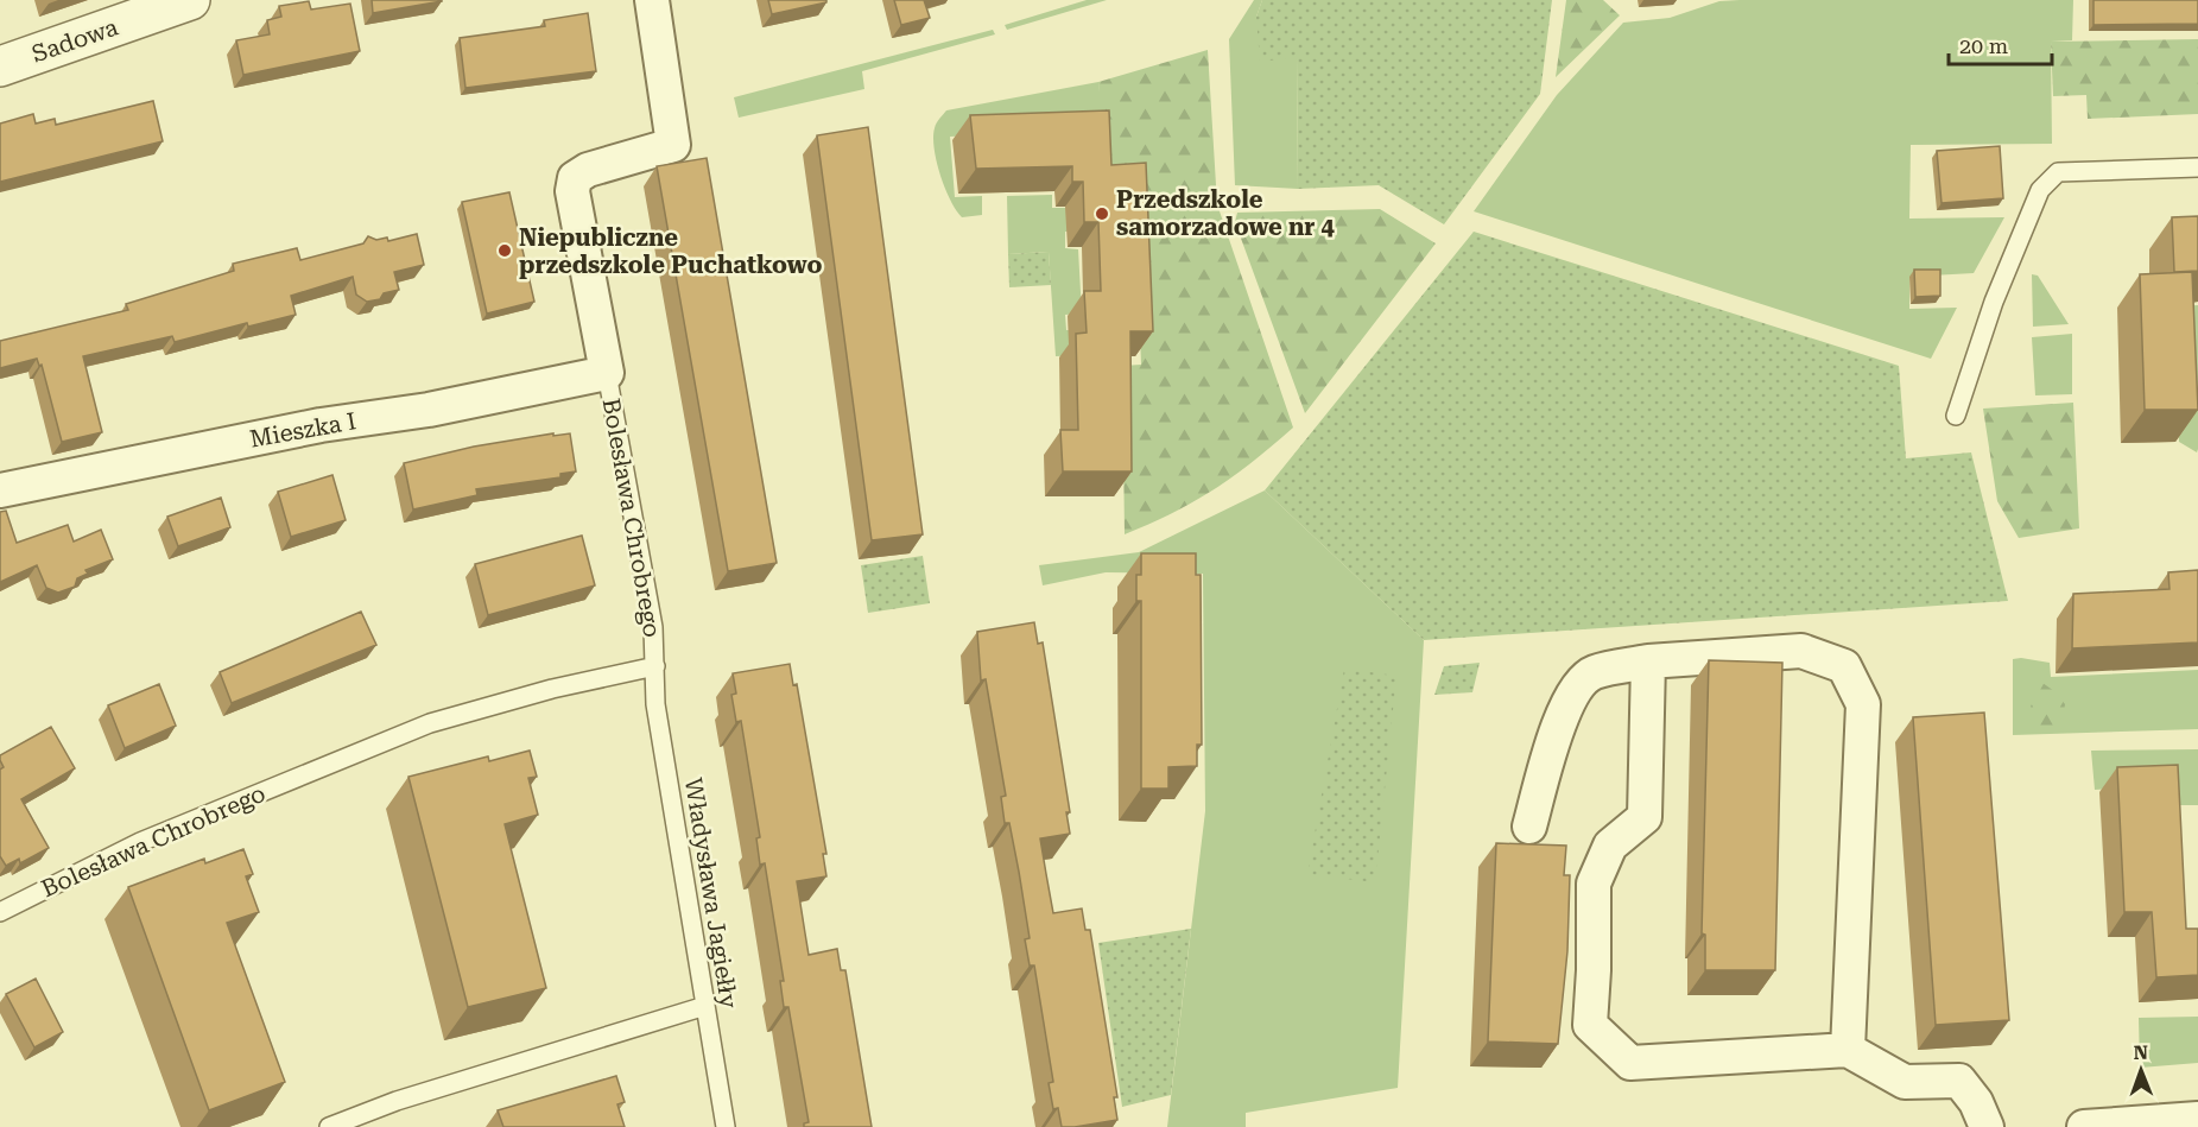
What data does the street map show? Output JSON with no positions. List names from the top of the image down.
{
  "streets": {
    "street": ["Sadowa", "Mieszka I", "Bolesława Chrobrego"],
    "lane": ["Władysława Jagiełły"]
  },
  "crossings": [
    ["Mieszka I", "Bolesława Chrobrego"],
    ["Bolesława Chrobrego", "Władysława Jagiełły"]
  ],
  "places": ["Przedszkole samorzadowe nr 4", "Niepubliczne przedszkole Puchatkowo"],
  "scale_bar": "20 m",
  "north": "top"
}
